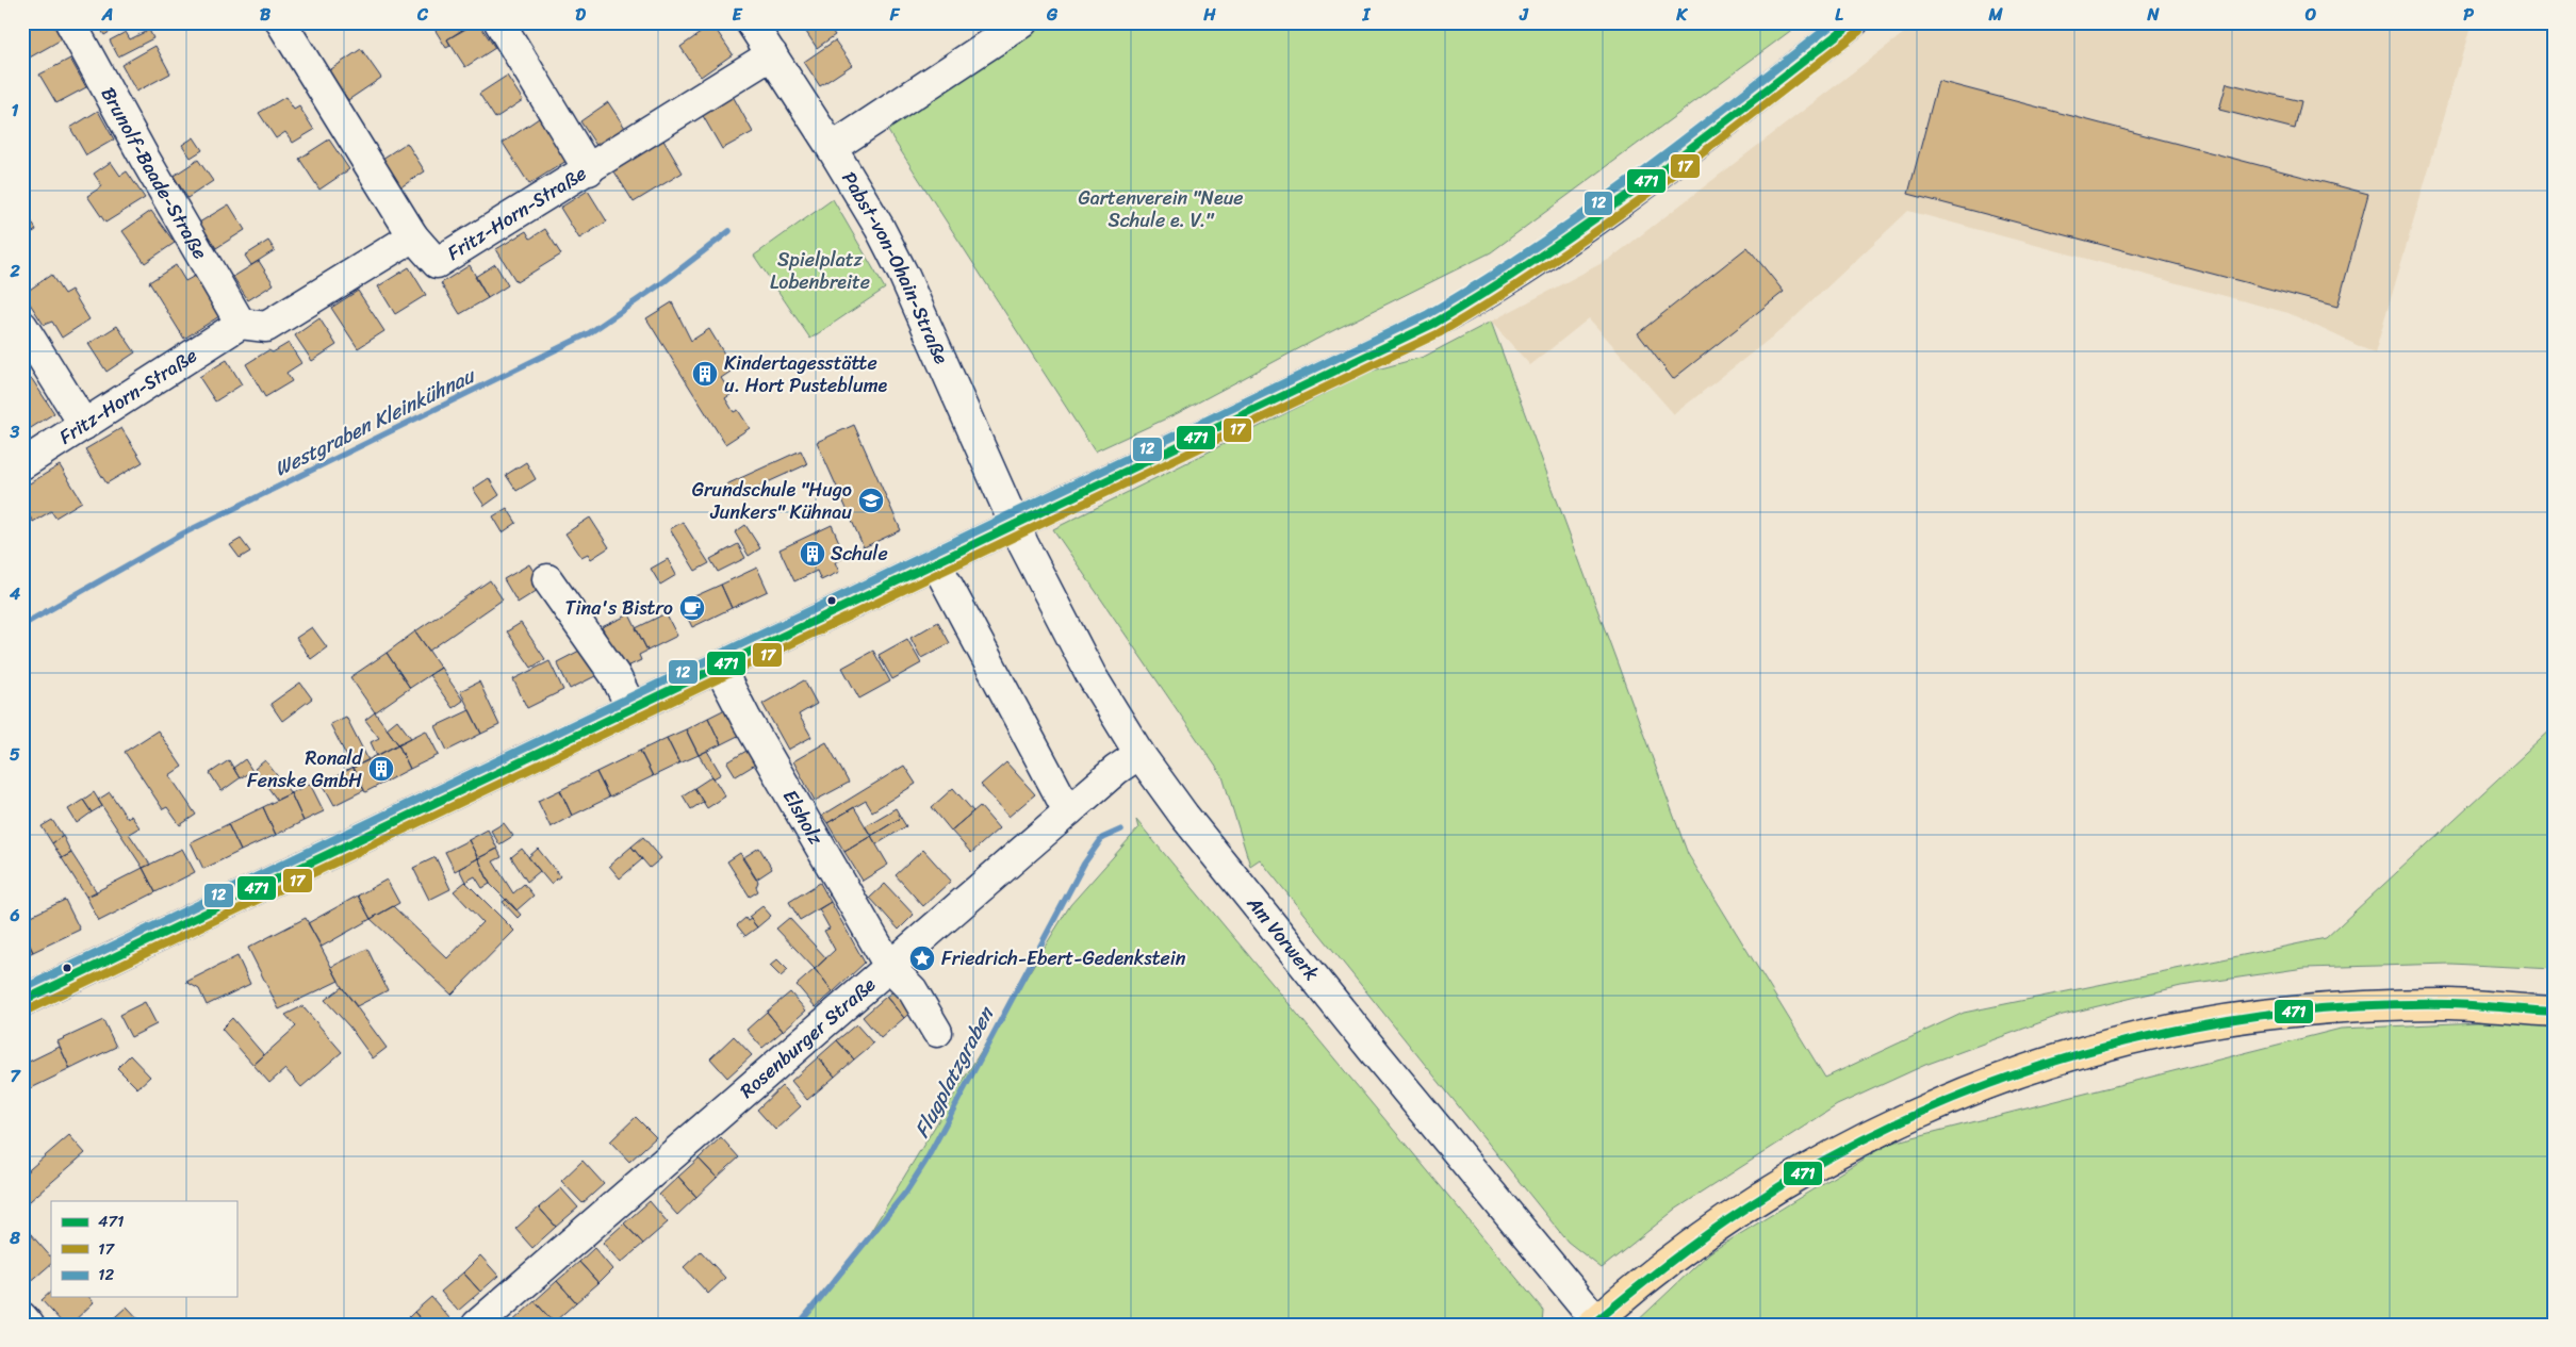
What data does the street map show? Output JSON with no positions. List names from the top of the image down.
{
  "streets": {
    "street": [
      "Brunolf-Baade-Straße",
      "Fritz-Horn-Straße",
      "Pabst-von-Ohain-Straße",
      "Elsholz",
      "Am Vorwerk",
      "Rosenburger Straße"
    ]
  },
  "crossings": [
    ["Brunolf-Baade-Straße", "Fritz-Horn-Straße"],
    ["Fritz-Horn-Straße", "Pabst-von-Ohain-Straße"],
    ["Pabst-von-Ohain-Straße", "Am Vorwerk"],
    ["Elsholz", "Rosenburger Straße"],
    ["Am Vorwerk", "Rosenburger Straße"]
  ],
  "water": ["Westgraben Kleinkühnau", "Flugplatzgraben"],
  "parks": ["Gartenverein \"Neue Schule e. V.\"", "Spielplatz Lobenbreite"],
  "places": {
    "building": ["Kindertagesstätte u. Hort Pusteblume", "Schule", "Ronald Fenske GmbH"],
    "school or university": ["Grundschule \"Hugo Junkers\" Kühnau"],
    "cafe": ["Tina's Bistro"],
    "place": ["Friedrich-Ebert-Gedenkstein"]
  },
  "lines": ["transit line 471", "transit line 12", "transit line 17"],
  "legend": ["471", "17", "12"],
  "grid": {
    "columns": [
      "A",
      "B",
      "C",
      "D",
      "E",
      "F",
      "G",
      "H",
      "I",
      "J",
      "K",
      "L",
      "M",
      "N",
      "O",
      "P"
    ],
    "rows": [
      "1",
      "2",
      "3",
      "4",
      "5",
      "6",
      "7",
      "8"
    ]
  }
}
